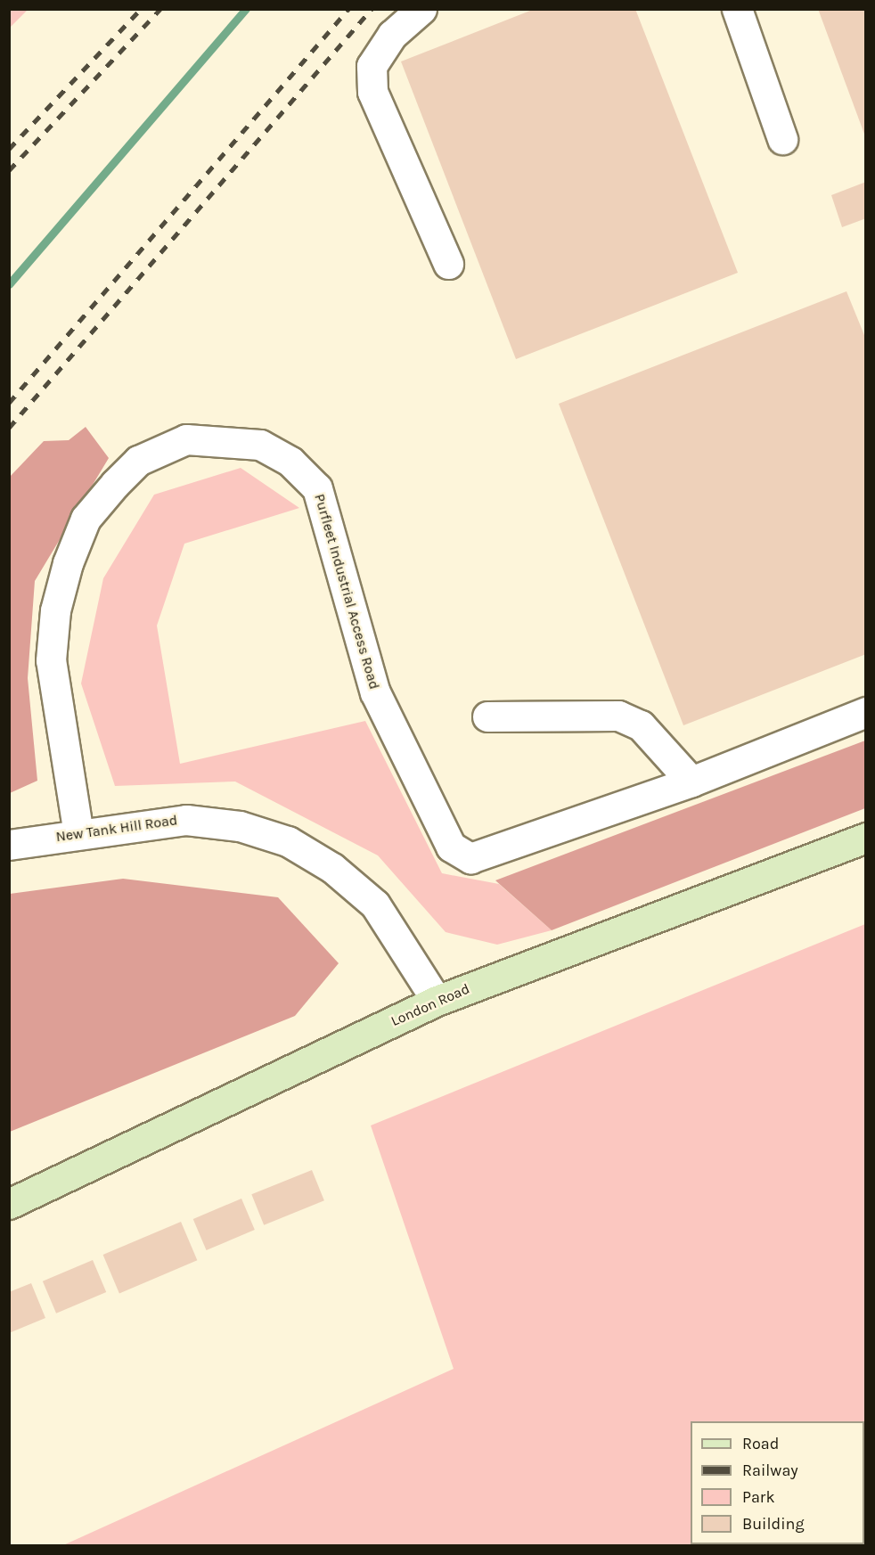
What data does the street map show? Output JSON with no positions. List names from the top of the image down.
{
  "streets": {
    "main road": ["London Road"],
    "street": ["Purfleet Industrial Access Road", "New Tank Hill Road"]
  },
  "crossings": [
    ["Purfleet Industrial Access Road", "New Tank Hill Road"],
    ["New Tank Hill Road", "London Road"]
  ],
  "legend": [
    "Road",
    "Railway",
    "Park",
    "Building"
  ]
}
